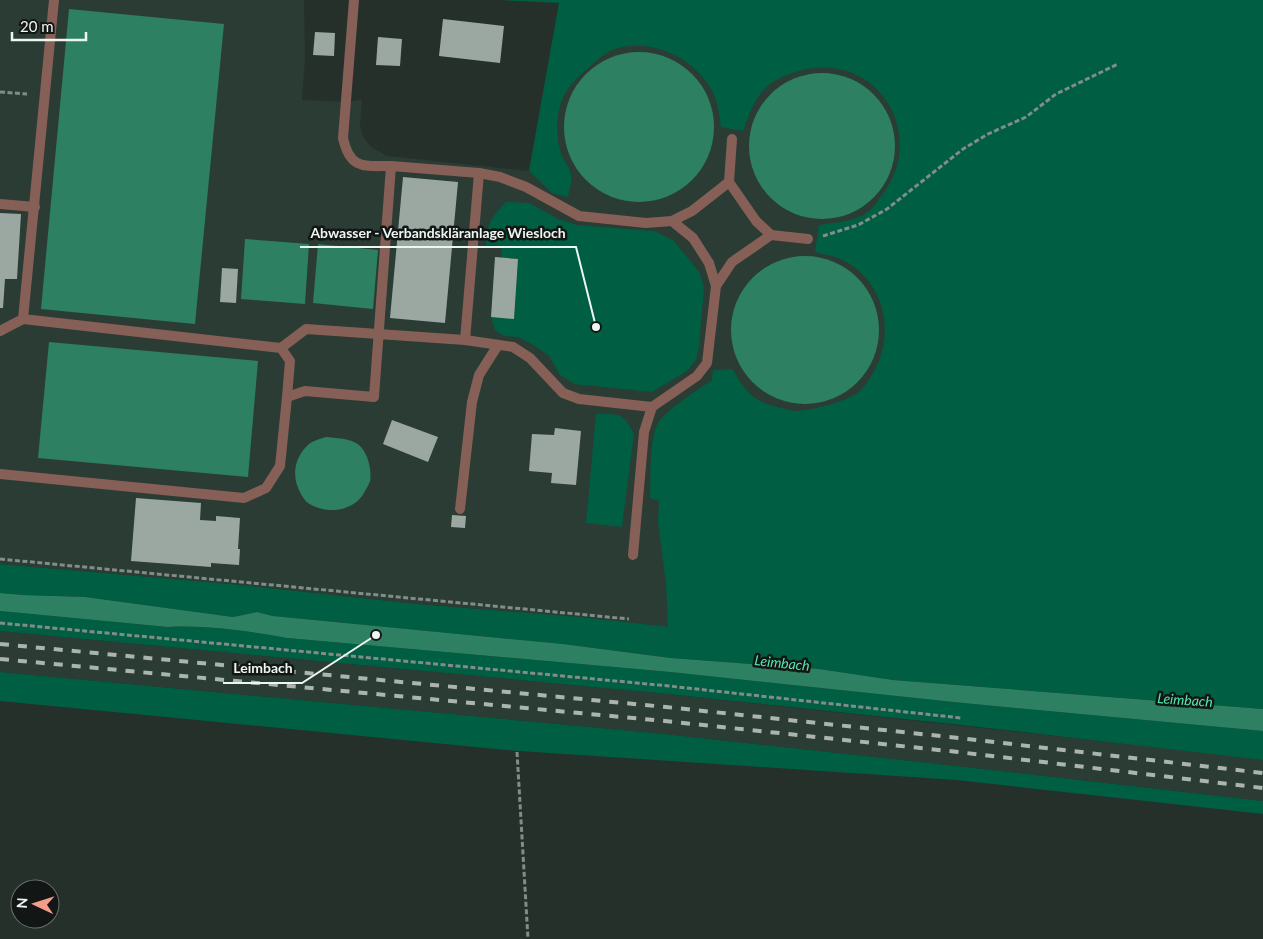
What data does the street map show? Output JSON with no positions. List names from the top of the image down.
{
  "water": ["Leimbach"],
  "places": ["Abwasser - Verbandskläranlage Wiesloch", "Leimbach"],
  "scale_bar": "20 m",
  "north": "left"
}
